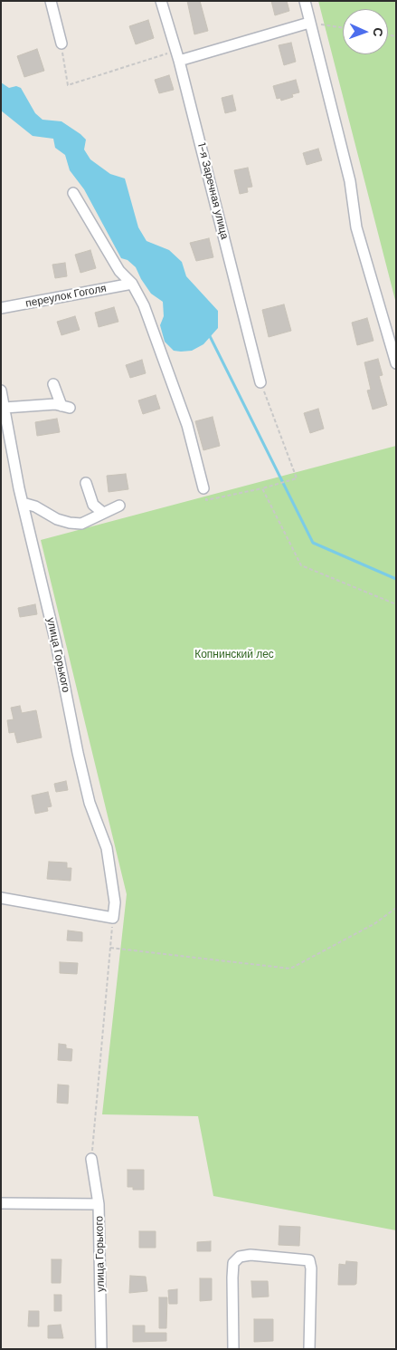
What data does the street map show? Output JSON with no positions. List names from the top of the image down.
{
  "streets": {
    "street": ["1-я Заречная улица", "переулок Гоголя", "улица Горького"]
  },
  "parks": ["Копнинский лес"],
  "north": "right"
}
